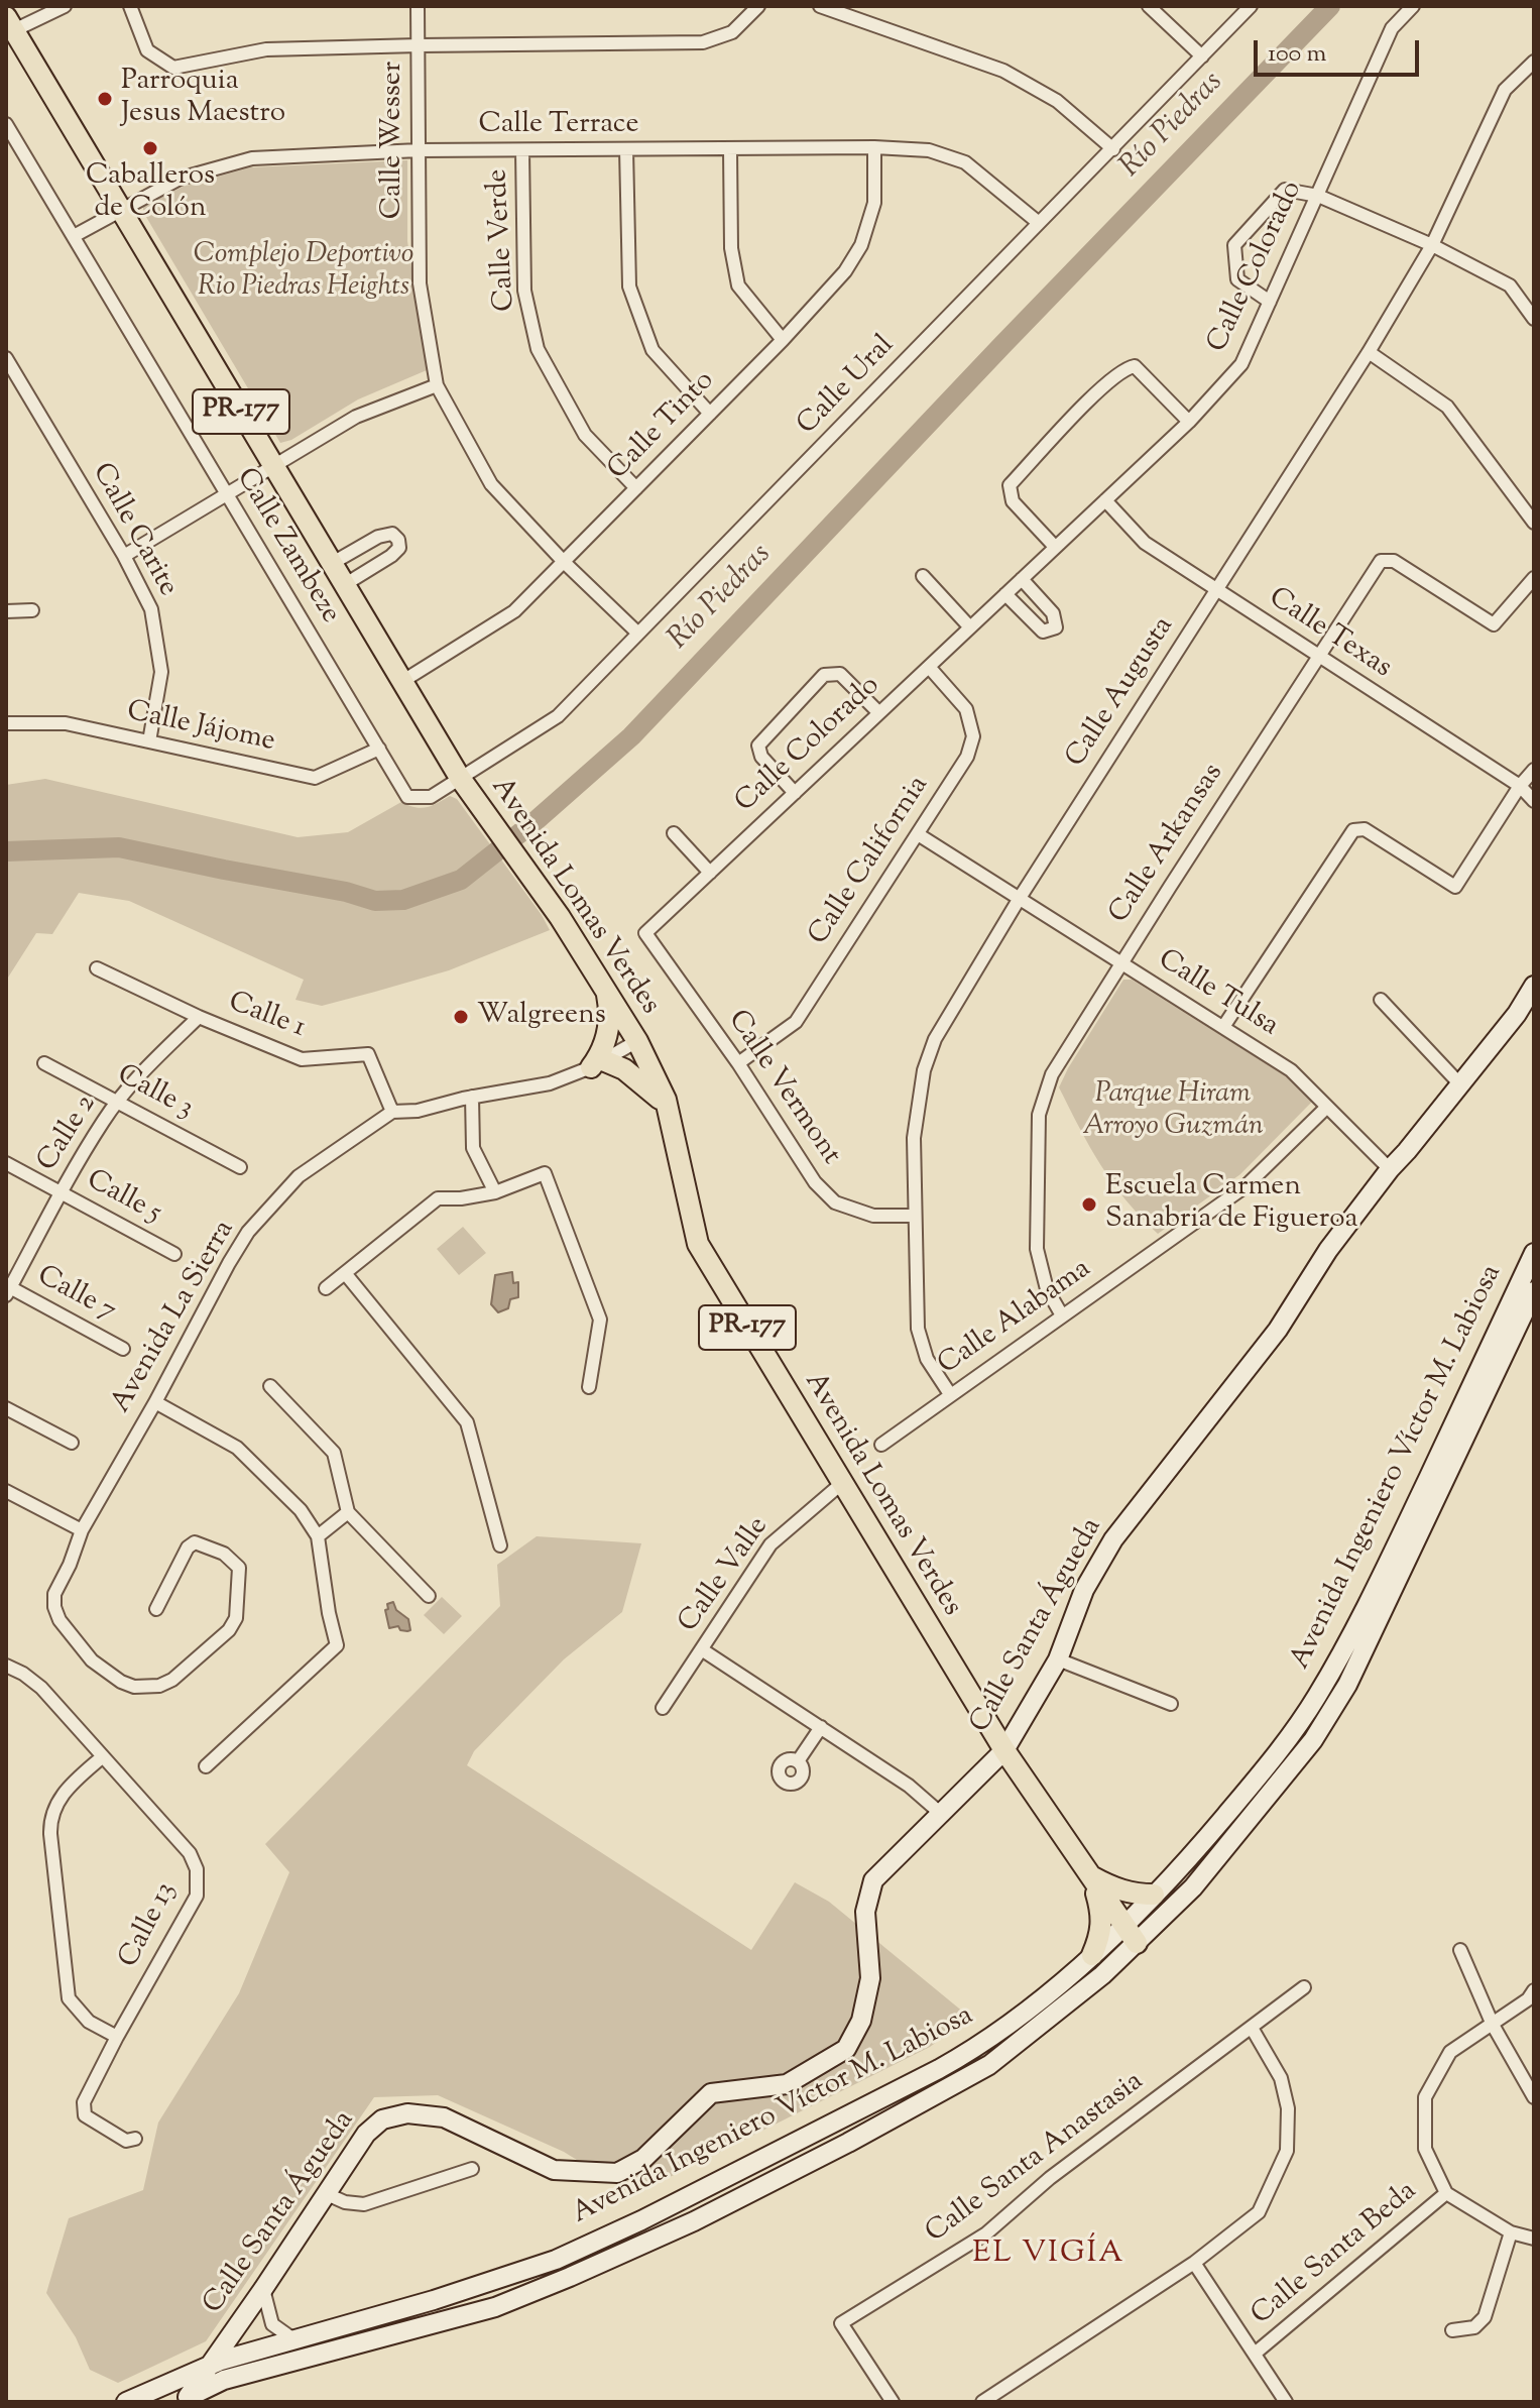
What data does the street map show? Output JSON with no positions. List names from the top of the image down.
{
  "streets": {
    "main road": [
      "PR-177",
      "Avenida Lomas Verdes",
      "Avenida Ingeniero Víctor M. Labiosa",
      "Calle Santa Águeda"
    ],
    "street": [
      "Calle Terrace",
      "Calle Wesser",
      "Calle Verde",
      "Calle Colorado",
      "Calle Ural",
      "Calle Tinto",
      "Calle Carite",
      "Calle Zambeze",
      "Calle Texas",
      "Calle Augusta",
      "Calle Jájome",
      "Calle Arkansas",
      "Calle California",
      "Calle Tulsa",
      "Calle 1",
      "Calle Vermont",
      "Calle 3",
      "Calle 2",
      "Calle 5",
      "Calle 7",
      "Avenida La Sierra",
      "Calle Alabama",
      "Calle Valle",
      "Calle 13",
      "Calle Santa Anastasia",
      "Calle Santa Beda"
    ]
  },
  "crossings": [
    ["Calle Terrace", "Calle Wesser"],
    ["Calle Terrace", "Calle Verde"],
    ["Calle Terrace", "Calle Ural"],
    ["Calle Terrace", "Calle Tinto"],
    ["Calle Terrace", "Calle Zambeze"],
    ["Calle Terrace", "Avenida Lomas Verdes"],
    ["Calle Wesser", "Calle Ural"],
    ["Calle Wesser", "Calle Tinto"],
    ["Calle Verde", "Calle Tinto"],
    ["Calle Colorado", "Calle Texas"],
    ["Calle Colorado", "Calle California"],
    ["Calle Colorado", "Calle Vermont"],
    ["Calle Ural", "Calle Zambeze"],
    ["Calle Ural", "Avenida Lomas Verdes"],
    ["Calle Tinto", "Avenida Lomas Verdes"],
    ["Calle Carite", "Calle Jájome"],
    ["Calle Zambeze", "Calle Jájome"],
    ["Calle Texas", "Calle Augusta"],
    ["Calle Texas", "Calle Arkansas"],
    ["Calle Augusta", "Calle Tulsa"],
    ["Calle Augusta", "Calle Vermont"],
    ["Calle Augusta", "Calle Alabama"],
    ["Calle Arkansas", "Calle Tulsa"],
    ["Calle Arkansas", "Calle Alabama"],
    ["Calle California", "Calle Tulsa"],
    ["Calle California", "Calle Vermont"],
    ["Avenida Lomas Verdes", "Avenida La Sierra"],
    ["Avenida Lomas Verdes", "Avenida Ingeniero Víctor M. Labiosa"],
    ["Avenida Lomas Verdes", "Calle Valle"],
    ["Avenida Lomas Verdes", "Calle Santa Águeda"],
    ["Calle Tulsa", "Calle Alabama"],
    ["Calle Tulsa", "Calle Santa Águeda"],
    ["Calle 1", "Calle 2"],
    ["Calle 1", "Avenida La Sierra"],
    ["Calle 3", "Calle 2"],
    ["Calle 2", "Calle 5"],
    ["Calle 2", "Calle 7"],
    ["Avenida Ingeniero Víctor M. Labiosa", "Calle Santa Águeda"]
  ],
  "districts": ["EL VIGÍA"],
  "water": ["Río Piedras"],
  "parks": ["Complejo Deportivo Rio Piedras Heights", "Parque Hiram Arroyo Guzmán"],
  "places": [
    "Parroquia Jesus Maestro",
    "Caballeros de Colón",
    "Walgreens",
    "Escuela Carmen Sanabria de Figueroa"
  ],
  "scale_bar": "100 m"
}
